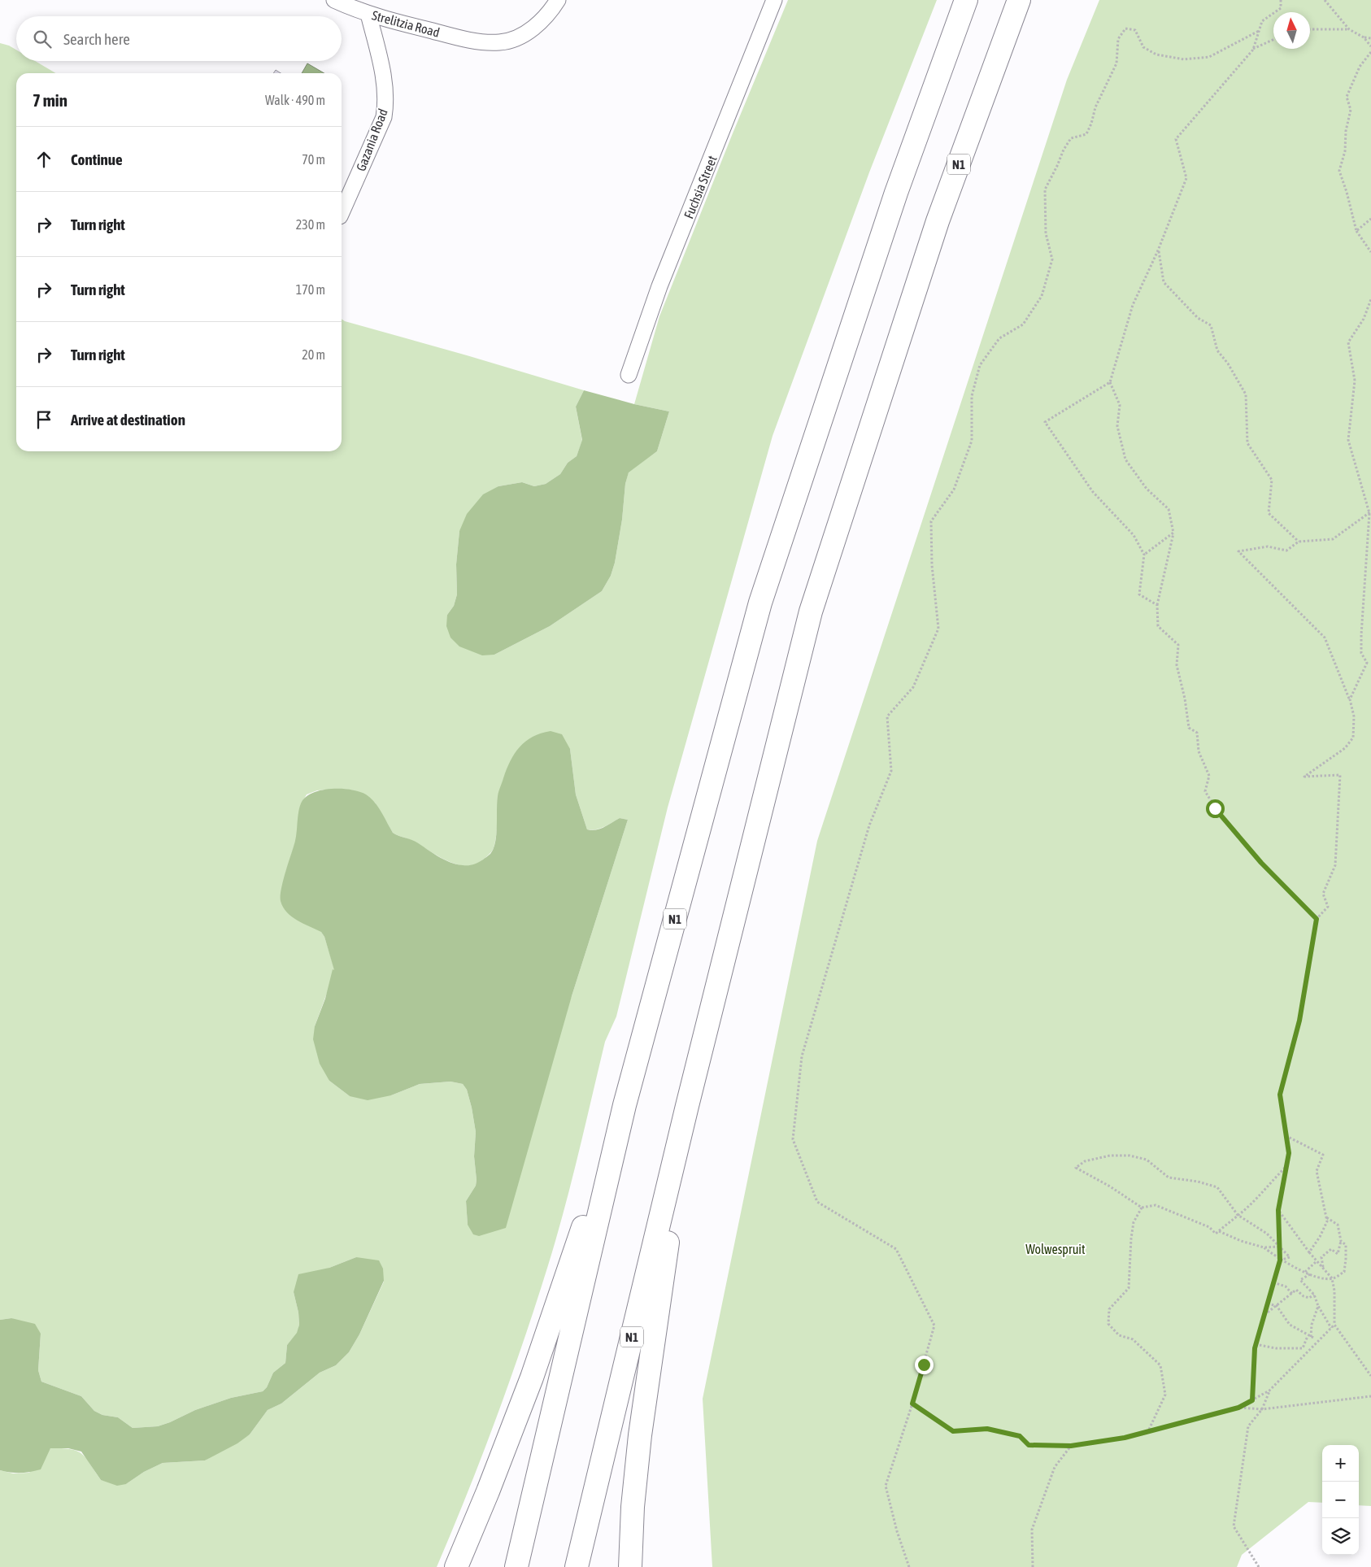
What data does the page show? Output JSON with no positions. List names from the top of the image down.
{
  "streets": {
    "highway": ["N1"],
    "street": ["Strelitzia Road", "Gazania Road", "Fuchsia Street"]
  },
  "crossings": [
    ["Strelitzia Road", "Gazania Road"]
  ],
  "parks": ["Wolwespruit"],
  "north": "top",
  "page": {
    "search": "Search here",
    "heading": ["7 min", "Walk · 490 m"],
    "list": [
      ["Continue", "70 m"],
      ["Turn right", "230 m"],
      ["Turn right", "170 m"],
      ["Turn right", "20 m"],
      "Arrive at destination"
    ],
    "map_buttons": ["+", "−"]
  }
}
